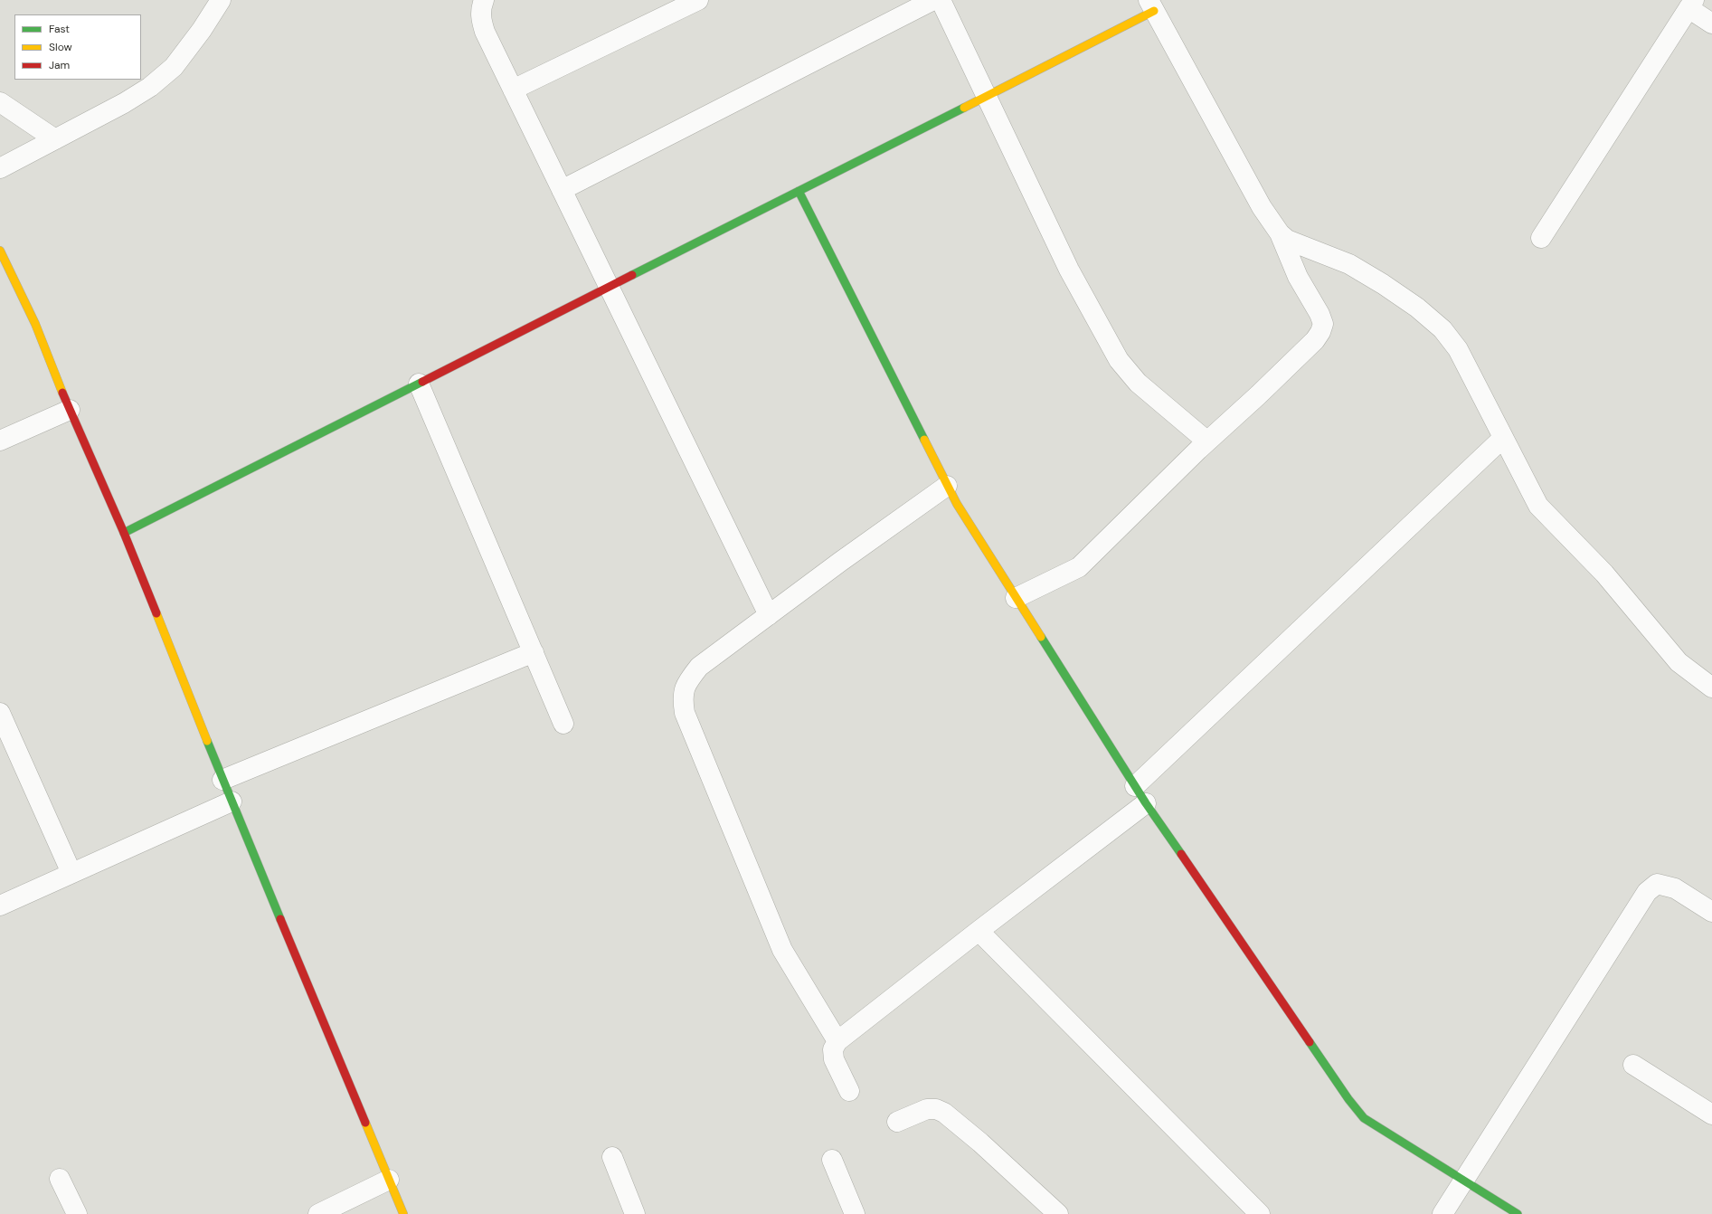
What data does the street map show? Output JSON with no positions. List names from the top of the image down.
{
  "legend": ["Fast", "Slow", "Jam"]
}
